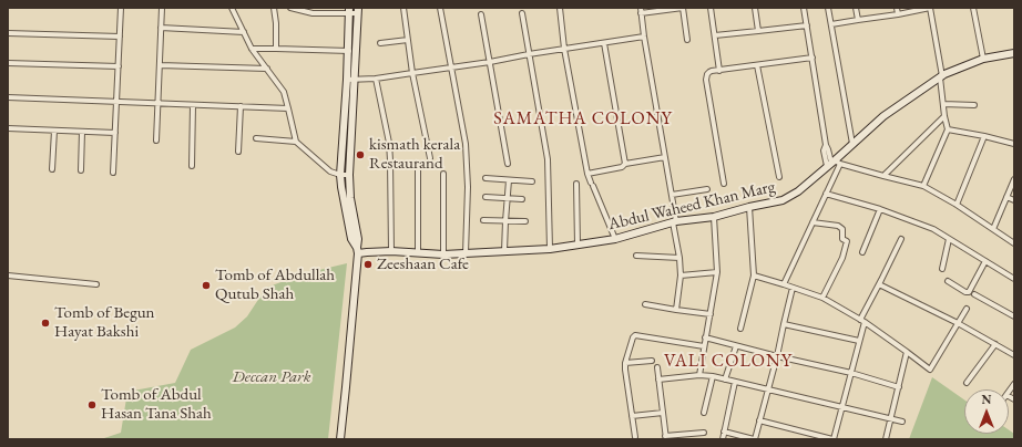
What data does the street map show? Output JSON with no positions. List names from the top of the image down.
{
  "streets": {
    "street": ["Abdul Waheed Khan Marg"]
  },
  "districts": ["SAMATHA COLONY", "VALI COLONY"],
  "parks": ["Deccan Park"],
  "places": [
    "kismath kerala Restaurand",
    "Zeeshaan Cafe",
    "Tomb of Abdullah Qutub Shah",
    "Tomb of Begun Hayat Bakshi",
    "Tomb of Abdul Hasan Tana Shah"
  ],
  "north": "top"
}
